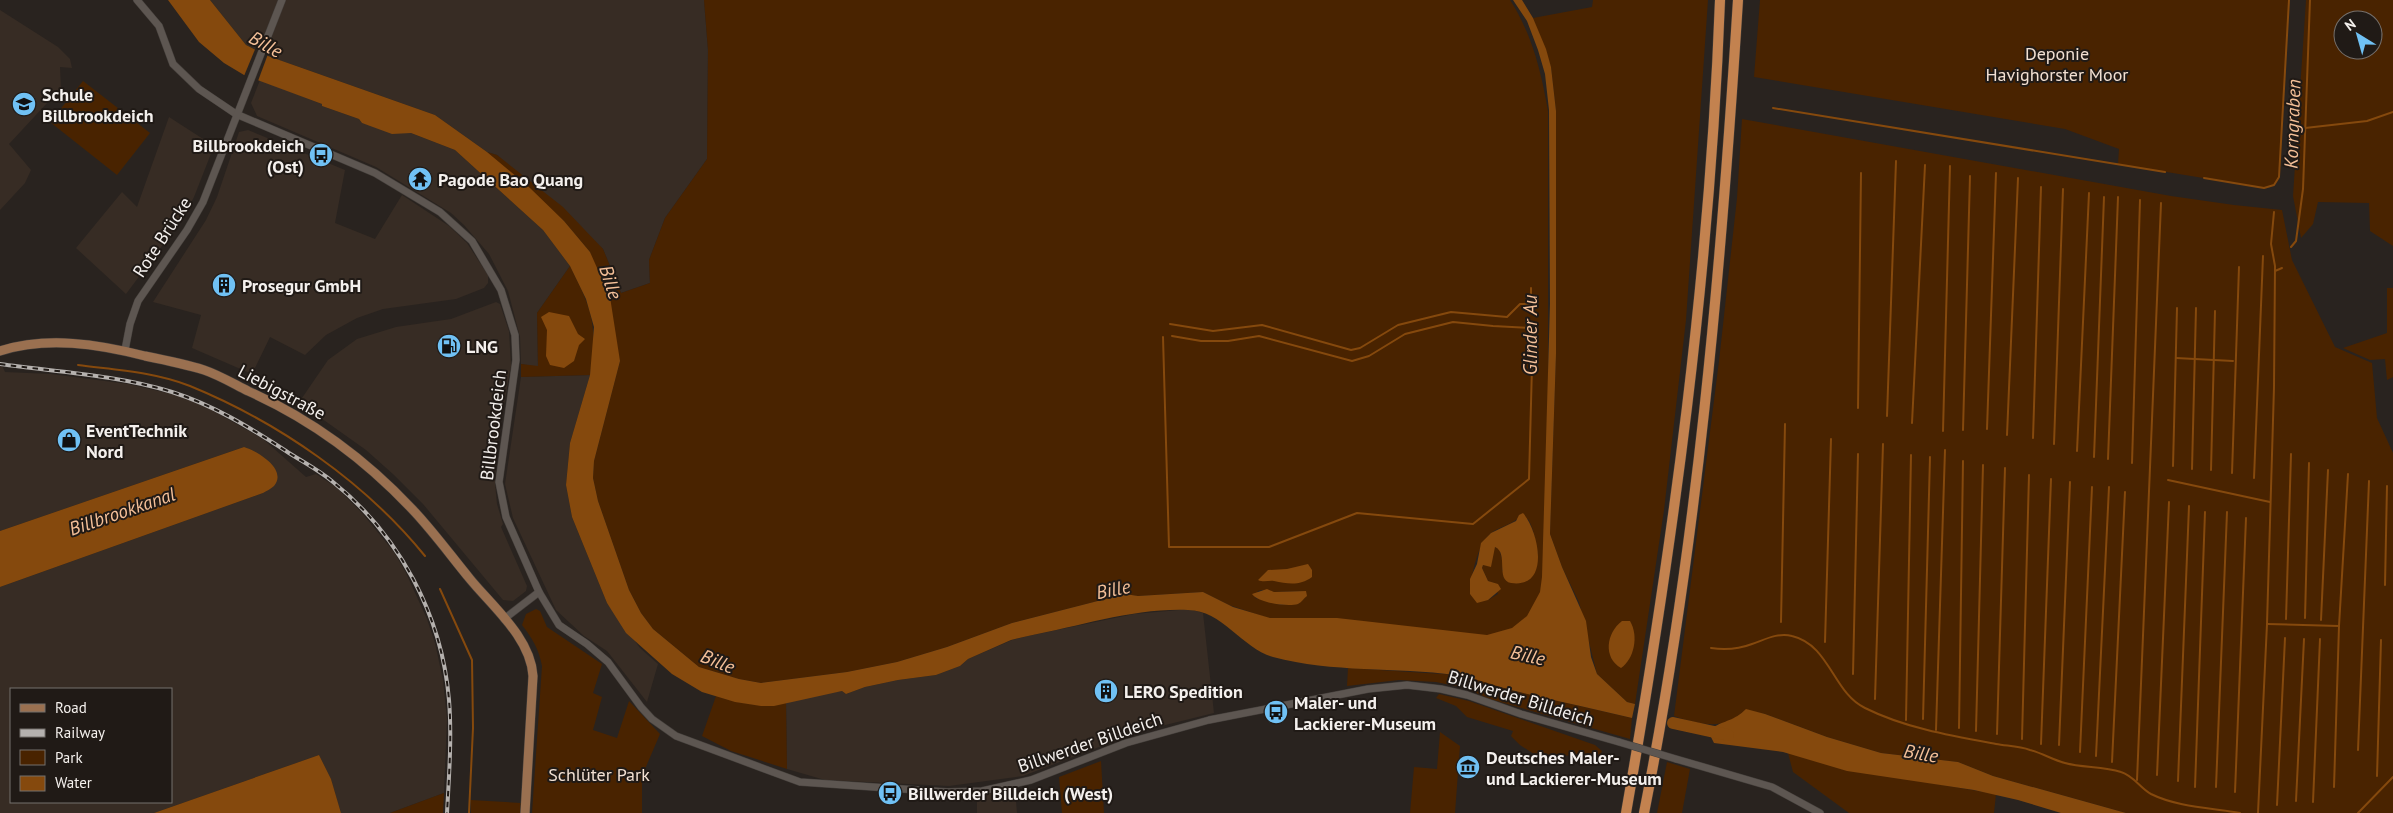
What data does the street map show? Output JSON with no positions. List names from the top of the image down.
{
  "streets": {
    "main road": ["Liebigstraße"],
    "street": ["Rote Brücke", "Billbrookdeich", "Billwerder Billdeich"]
  },
  "crossings": [
    ["Rote Brücke", "Liebigstraße"],
    ["Rote Brücke", "Billbrookdeich"],
    ["Billbrookdeich", "Billwerder Billdeich"]
  ],
  "water": [
    "Bille",
    "Korngraben",
    "Glinder Au",
    "Billbrookkanal"
  ],
  "parks": ["Deponie Havighorster Moor", "Schlüter Park"],
  "places": {
    "school or university": ["Schule Billbrookdeich"],
    "bus stop": ["Billbrookdeich (Ost)", "Maler- und Lackierer-Museum", "Billwerder Billdeich (West)"],
    "temple": ["Pagode Bao Quang"],
    "building": ["Prosegur GmbH", "LERO Spedition"],
    "fuel station": ["LNG"],
    "shop": ["EventTechnik Nord"],
    "museum": ["Deutsches Maler- und Lackierer-Museum"]
  },
  "legend": [
    "Road",
    "Railway",
    "Park",
    "Water"
  ],
  "north": "top left"
}
